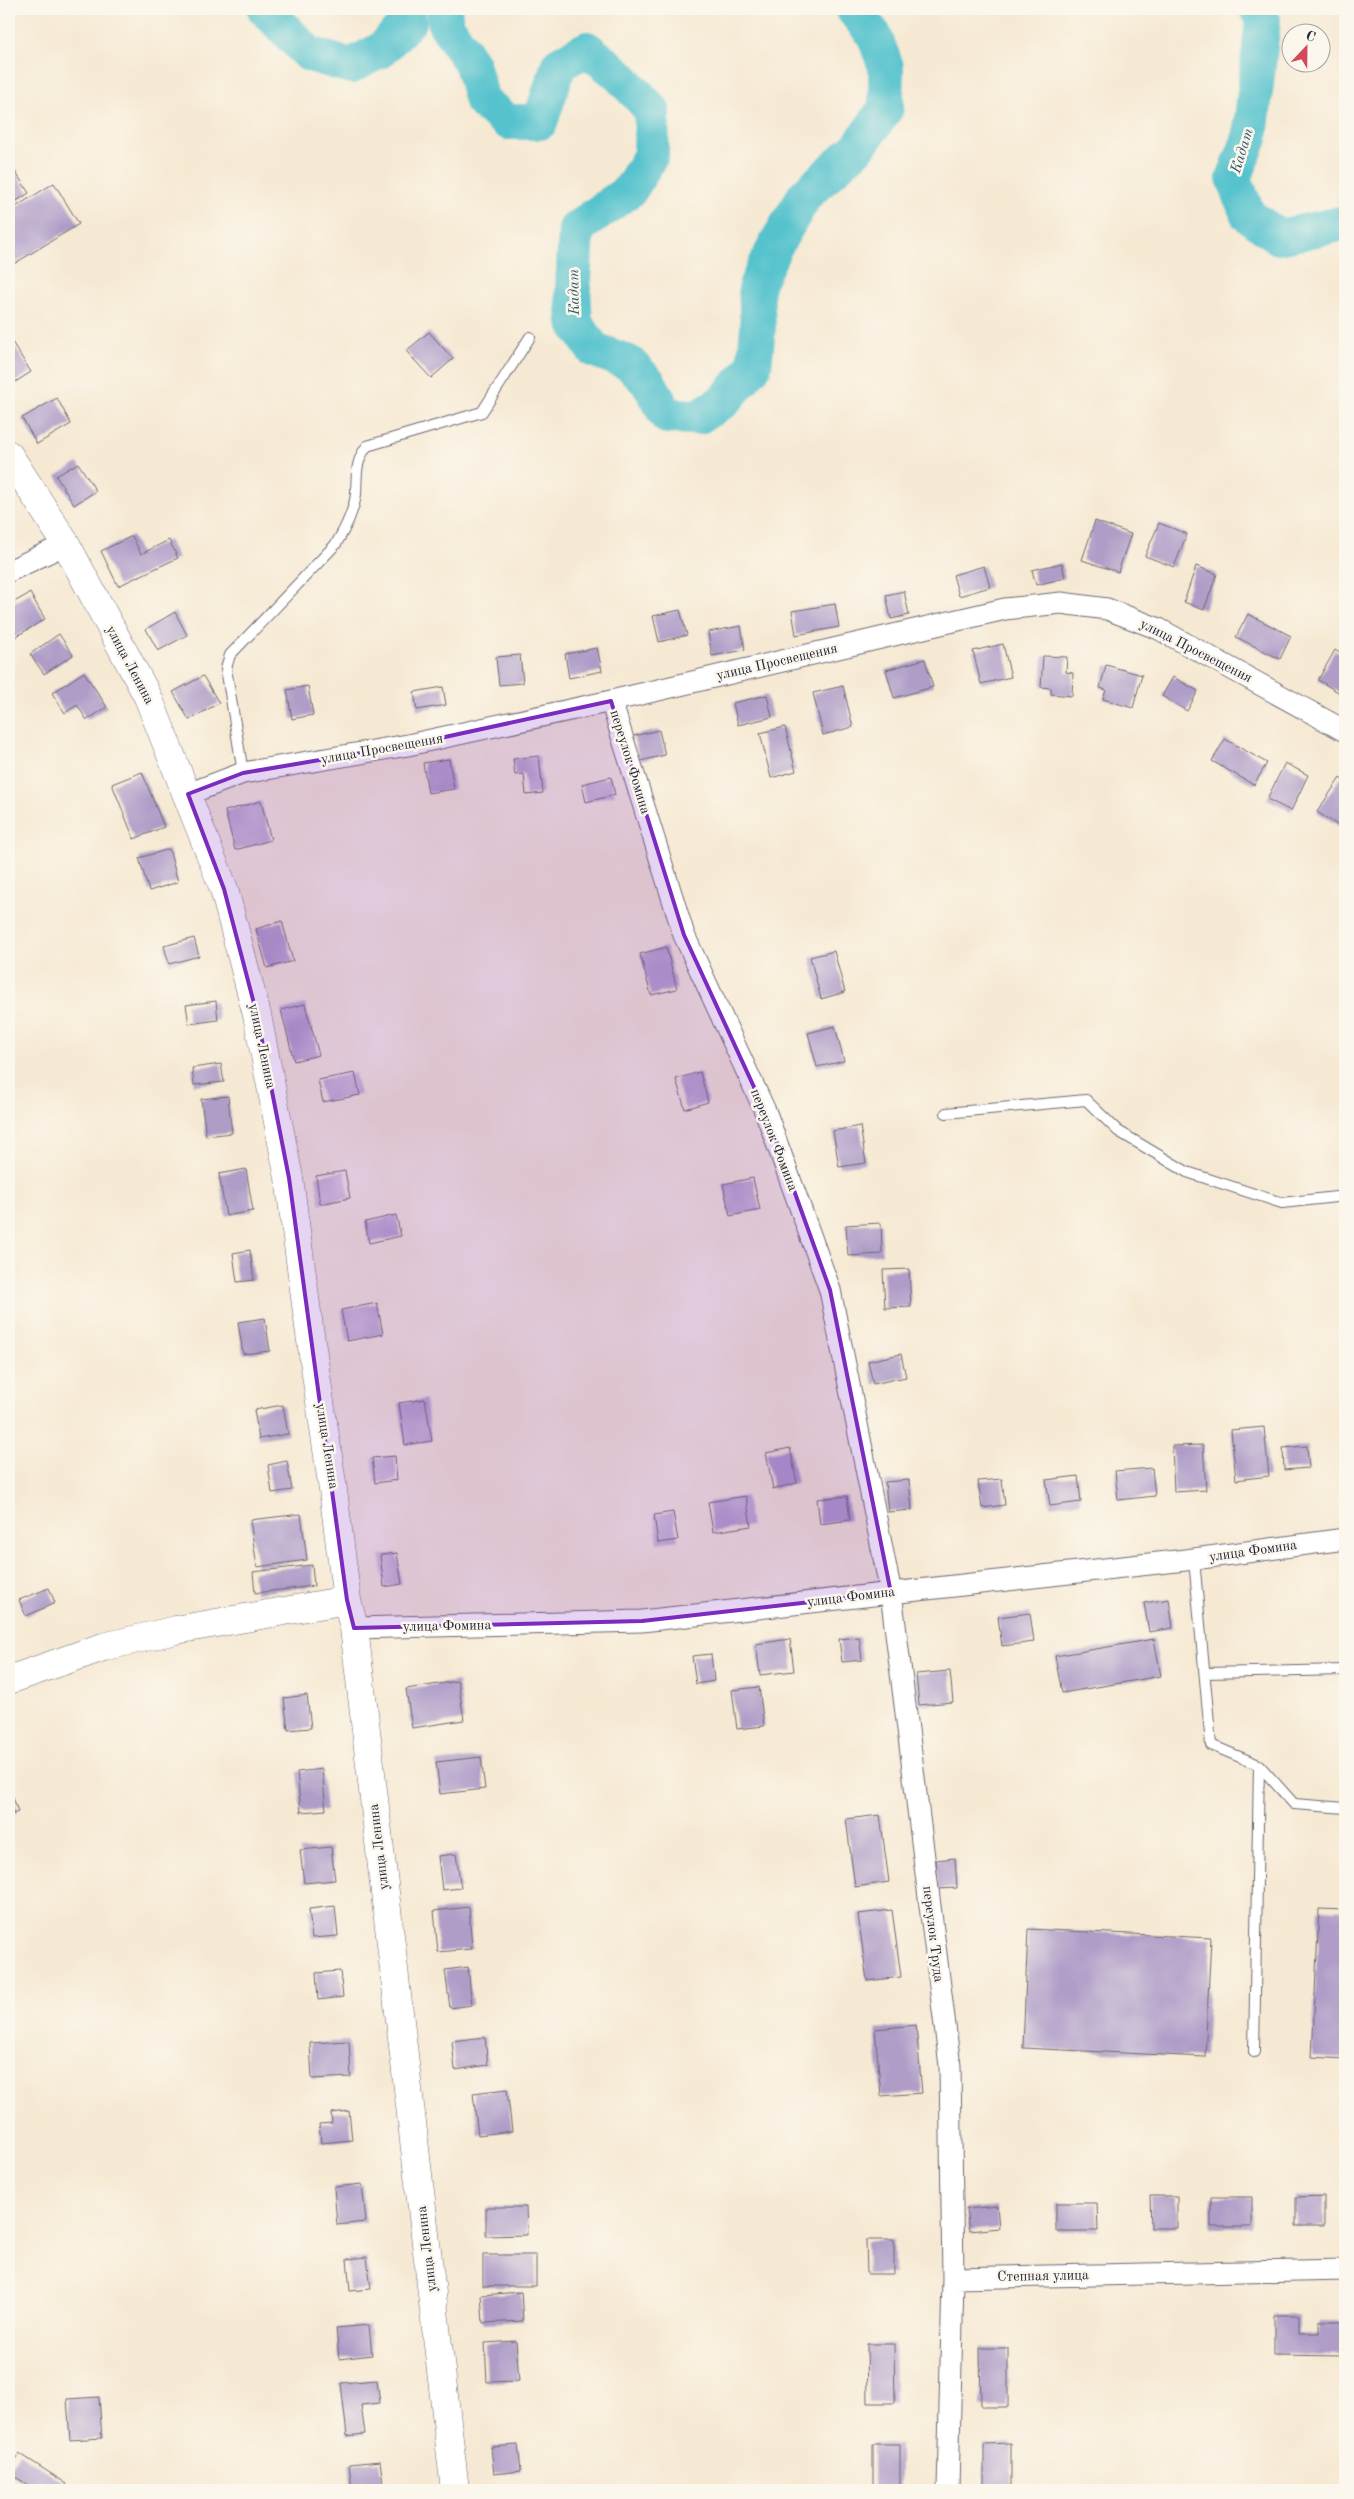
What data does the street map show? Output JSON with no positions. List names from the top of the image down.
{
  "streets": {
    "street": [
      "улица Просвещения",
      "улица Ленина",
      "переулок Фомина",
      "улица Фомина",
      "переулок Труда",
      "Степная улица"
    ]
  },
  "crossings": [
    ["улица Просвещения", "улица Ленина"],
    ["улица Просвещения", "переулок Фомина"],
    ["улица Ленина", "улица Фомина"],
    ["переулок Фомина", "улица Фомина"],
    ["переулок Фомина", "переулок Труда"],
    ["улица Фомина", "переулок Труда"],
    ["переулок Труда", "Степная улица"]
  ],
  "water": ["Кадат"],
  "north": "top"
}
